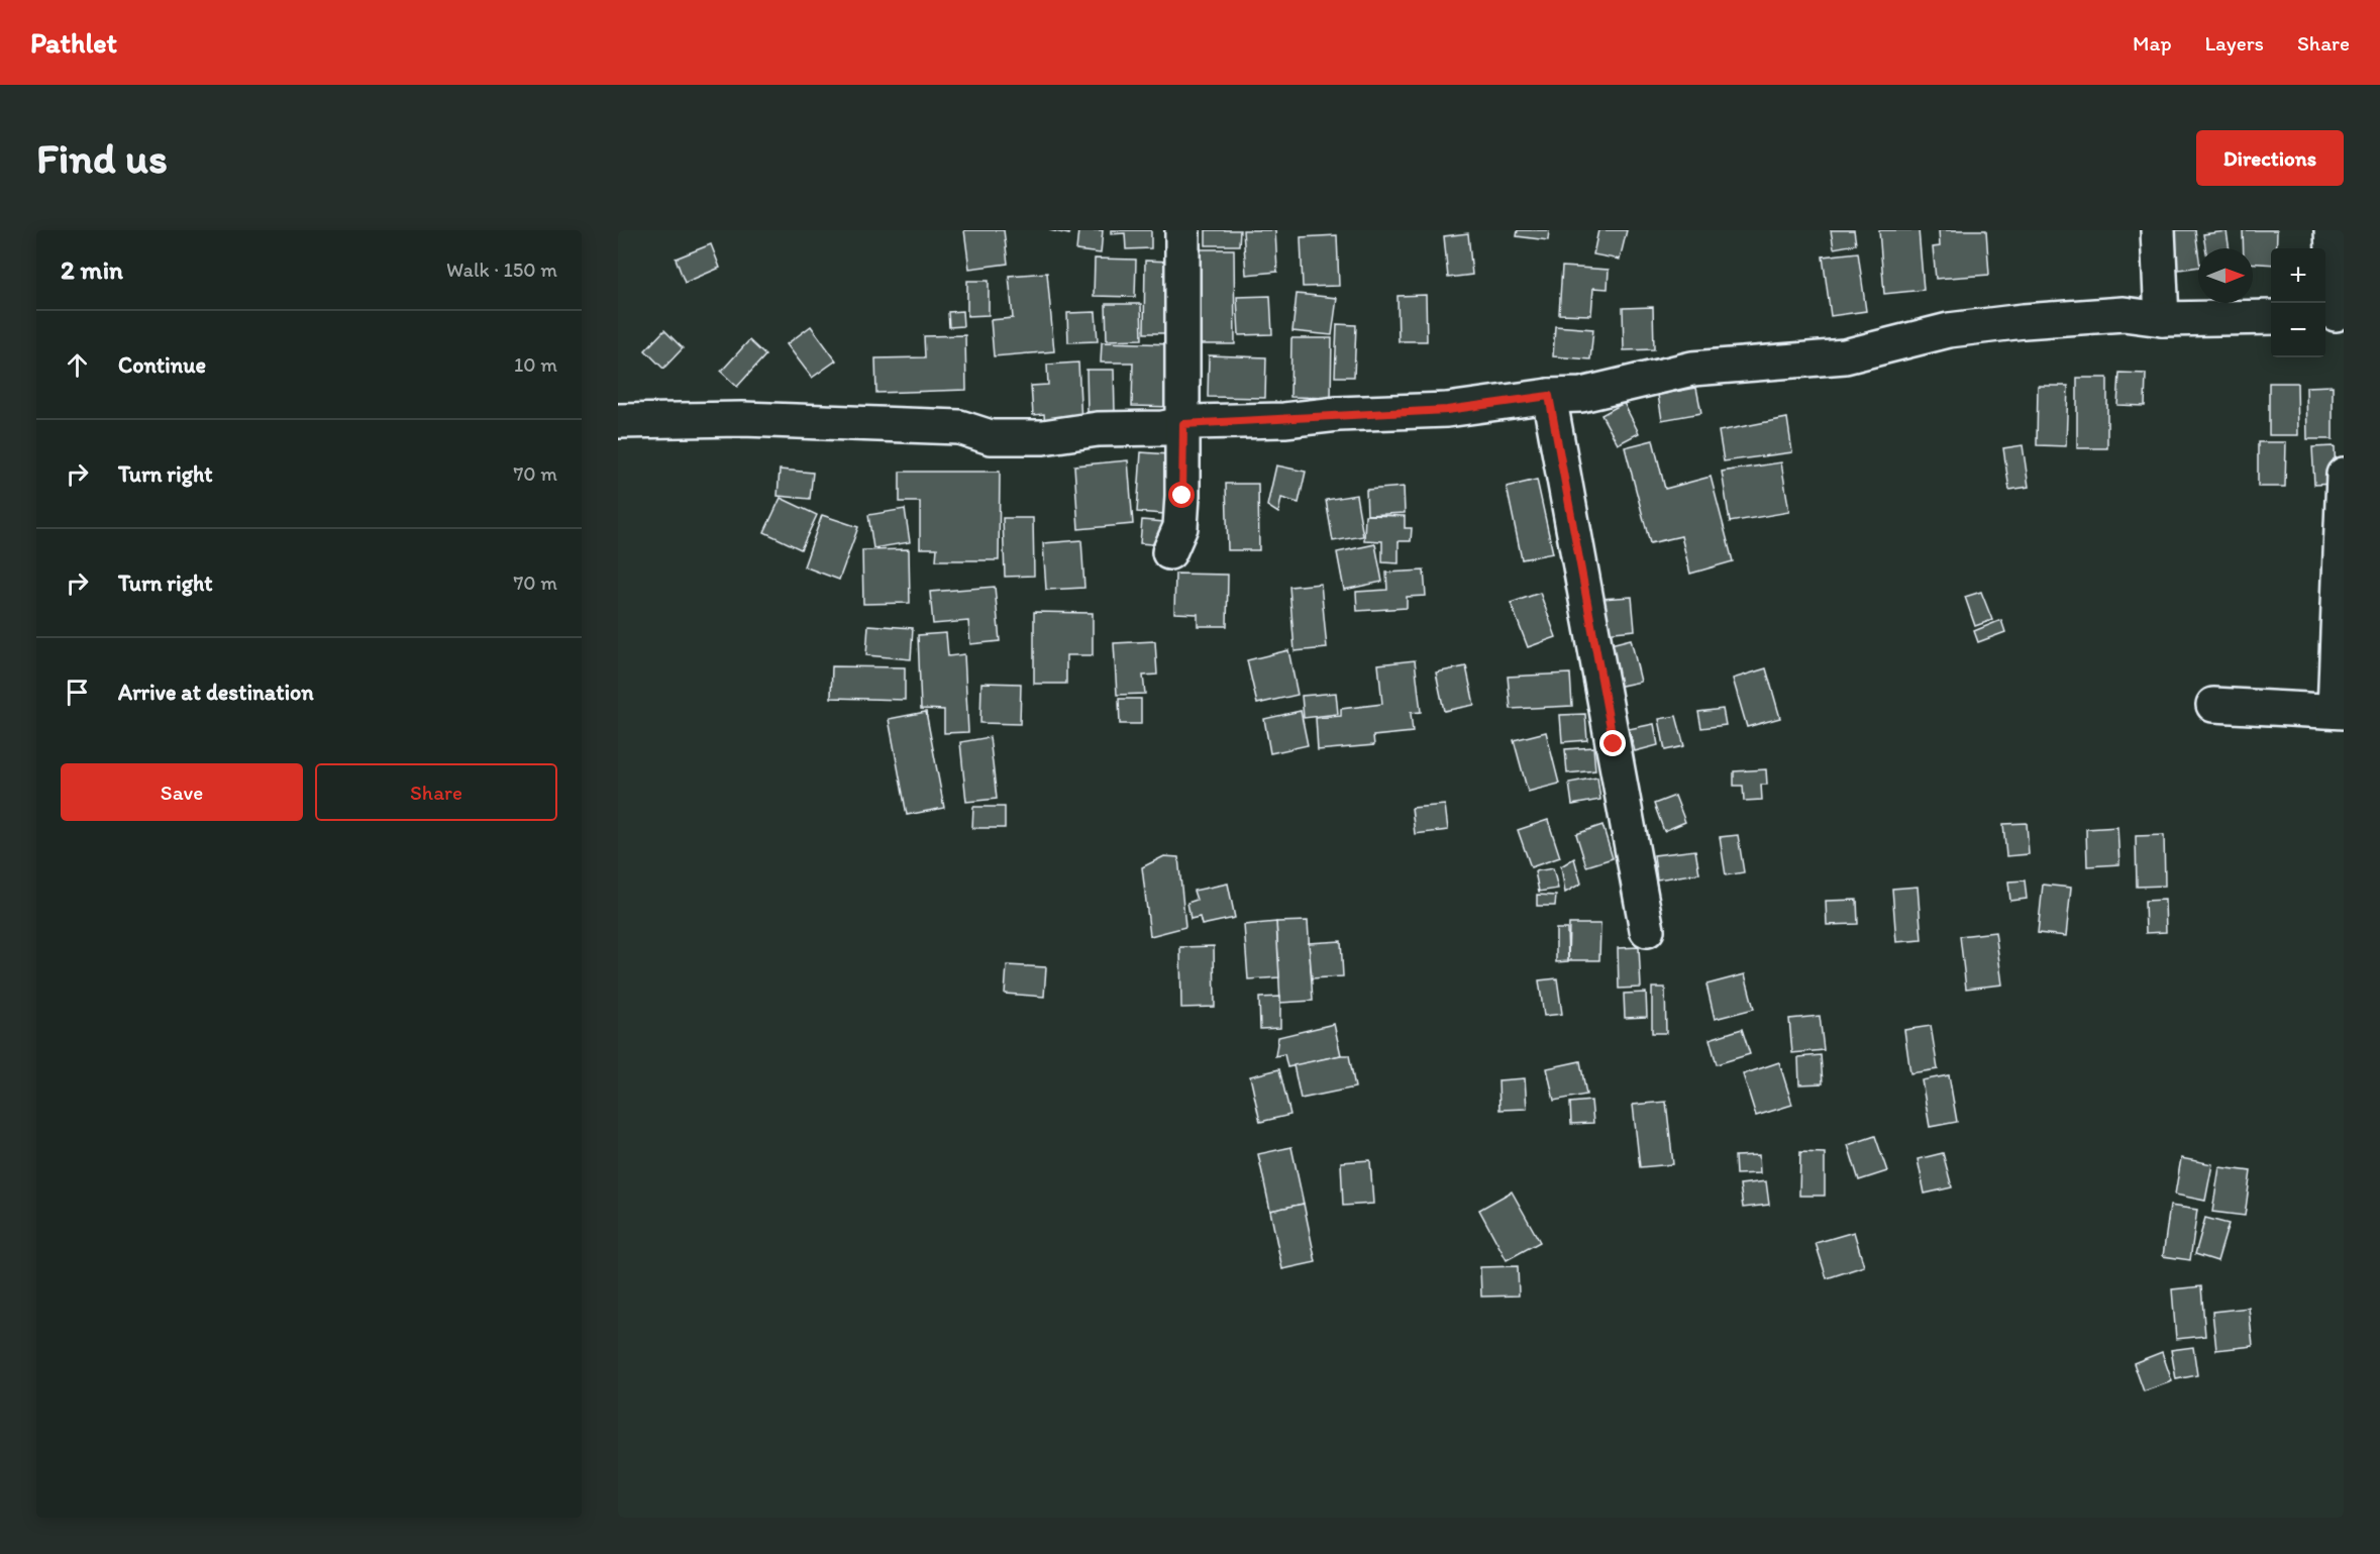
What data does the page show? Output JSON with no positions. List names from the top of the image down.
{
  "north": "right",
  "page": {
    "header": "Pathlet",
    "nav": ["Map", "Layers", "Share"],
    "buttons": [
      "Directions",
      ["Save", "Share"]
    ],
    "title": "Find us",
    "heading": ["2 min", "Walk · 150 m"],
    "map_buttons": ["+", "−"],
    "list": [
      ["Continue", "10 m"],
      ["Turn right", "70 m"],
      ["Turn right", "70 m"],
      "Arrive at destination"
    ]
  }
}
